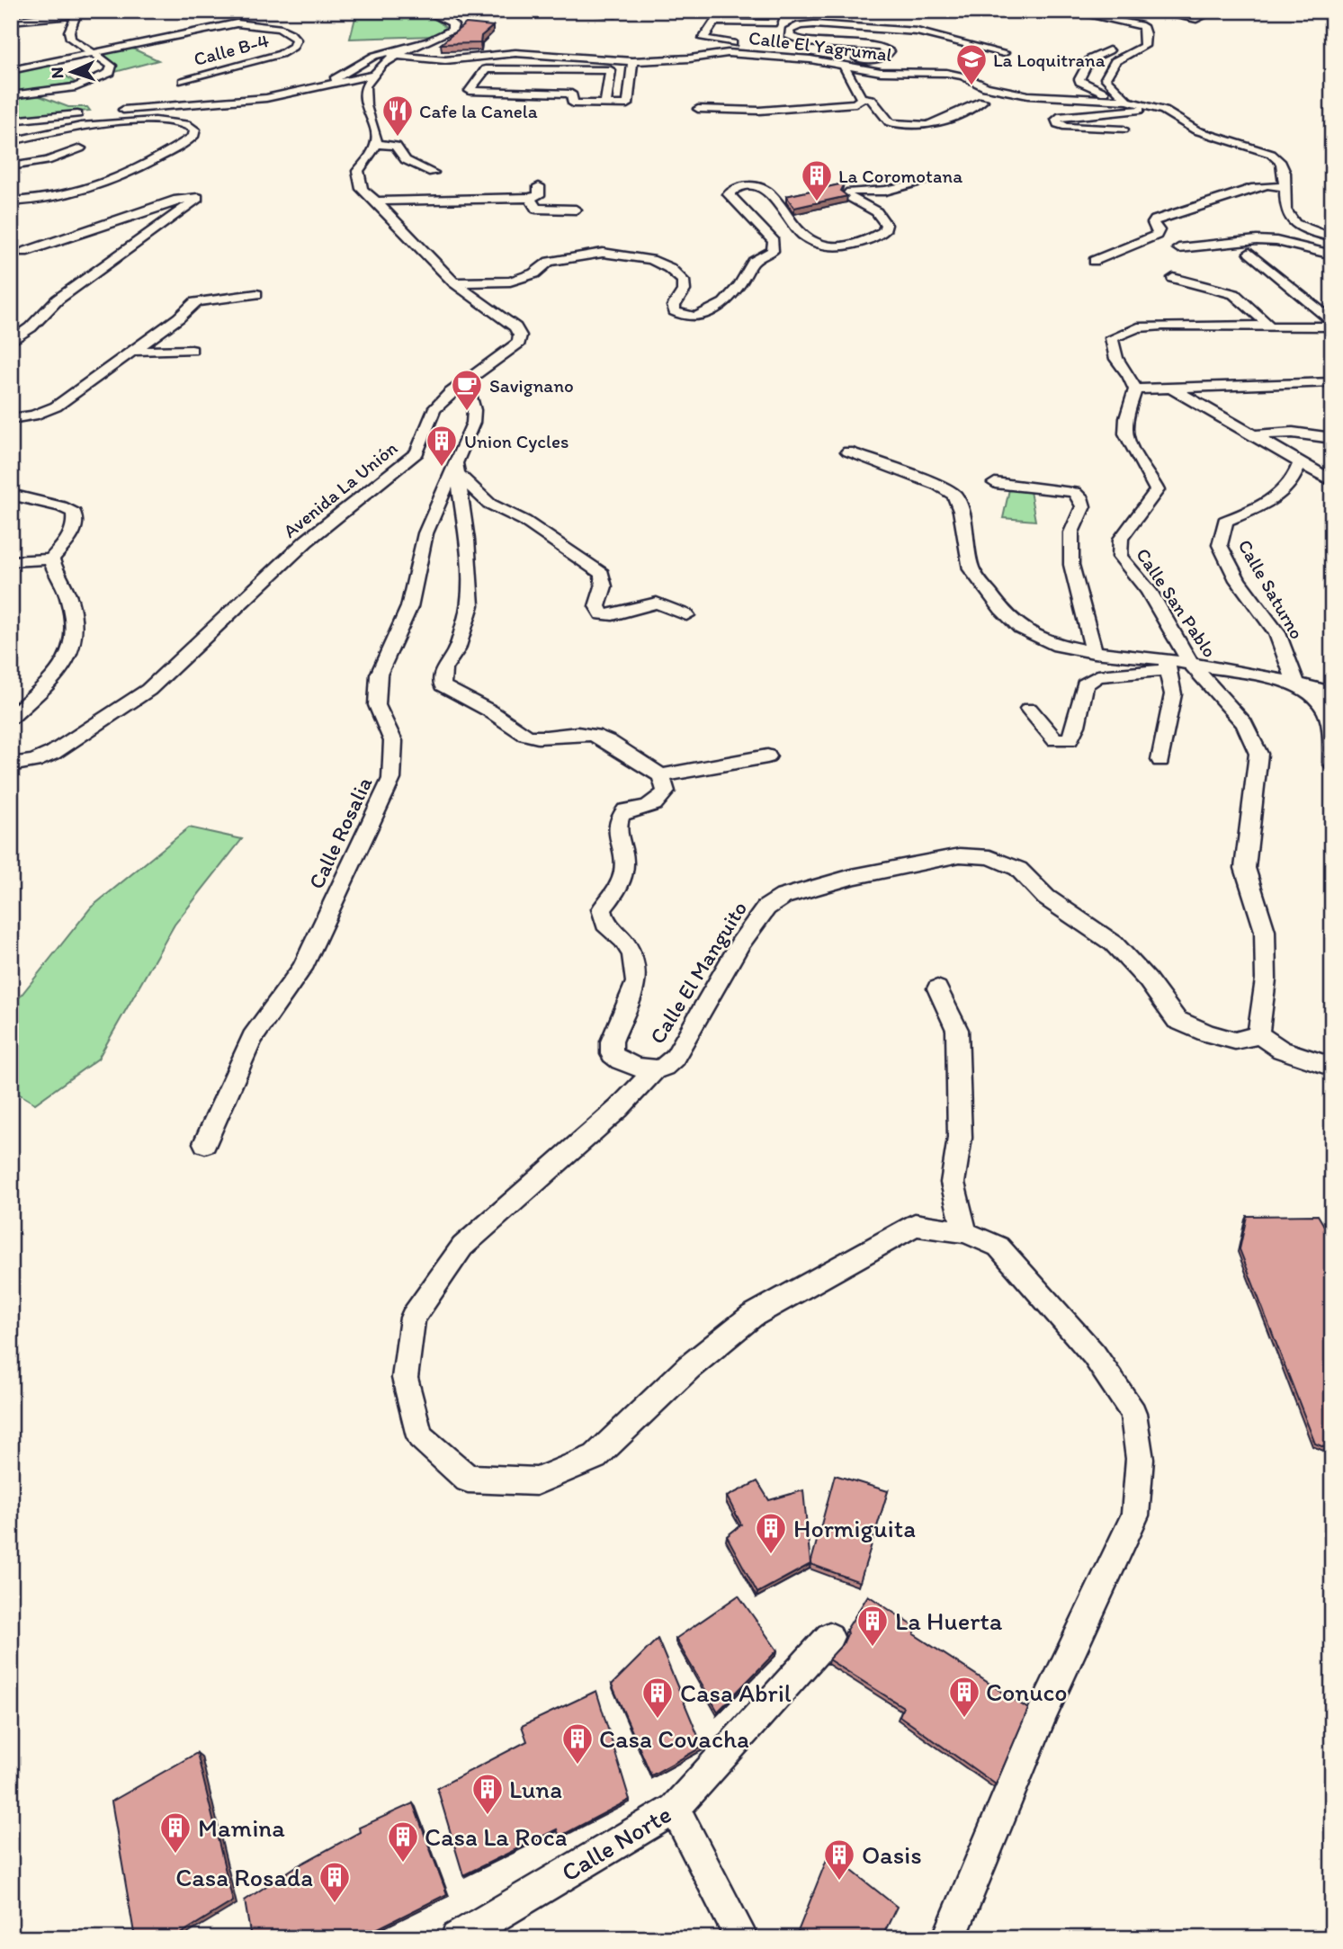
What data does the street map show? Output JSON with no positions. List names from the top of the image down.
{
  "streets": {
    "street": [
      "Calle El Yagrumal",
      "Calle B-4",
      "Avenida La Unión",
      "Calle Saturno",
      "Calle San Pablo",
      "Calle Rosalia",
      "Calle El Manguito",
      "Calle Norte"
    ]
  },
  "crossings": [
    ["Avenida La Unión", "Calle Rosalia"],
    ["Calle San Pablo", "Calle El Manguito"]
  ],
  "places": {
    "school or university": ["La Loquitrana"],
    "restaurant": ["Cafe la Canela"],
    "building": [
      "La Coromotana",
      "Union Cycles",
      "Hormiguita",
      "La Huerta",
      "Conuco",
      "Casa Abril",
      "Casa Covacha",
      "Luna",
      "Mamina",
      "Casa La Roca",
      "Oasis",
      "Casa Rosada"
    ],
    "cafe": ["Savignano"]
  },
  "north": "left"
}
